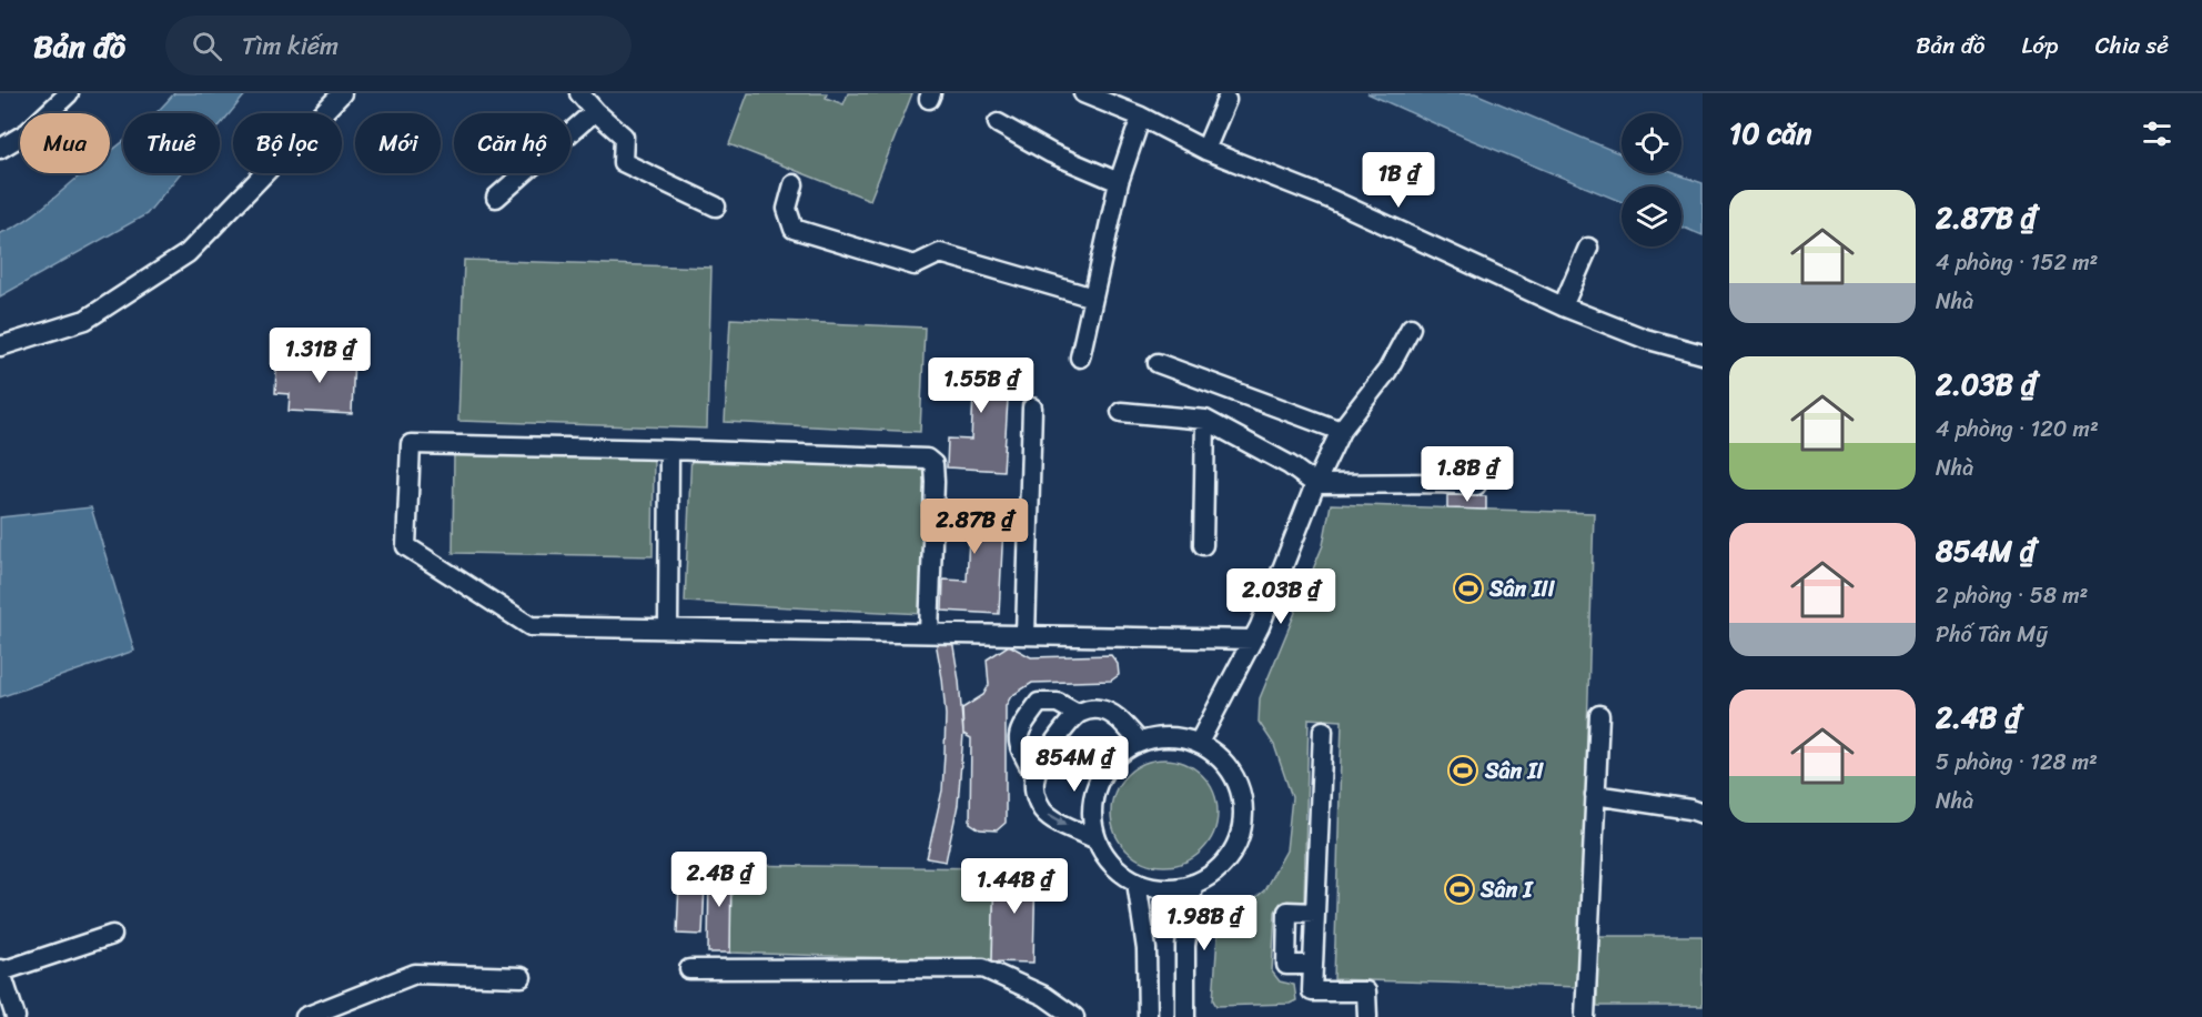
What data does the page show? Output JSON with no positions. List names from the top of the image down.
{
  "places": {
    "sports": ["Sân III", "Sân II", "Sân I"]
  },
  "page": {
    "header": "Bản đồ",
    "search": "Tìm kiếm",
    "nav": ["Bản đồ", "Lớp", "Chia sẻ"],
    "heading": "10 căn",
    "chip": [
      "Mua",
      "Thuê",
      "Bộ lọc",
      "Mới",
      "Căn hộ"
    ],
    "price": [
      "1B ₫",
      "1.31B ₫",
      "1.55B ₫",
      "1.8B ₫",
      "2.87B ₫",
      "2.03B ₫",
      "854M ₫",
      "2.4B ₫",
      "1.44B ₫",
      "1.98B ₫"
    ],
    "list": [
      {
        "name": "2.87B ₫",
        "note": "4 phòng · 152 m² · Nhà"
      },
      {
        "name": "2.03B ₫",
        "note": "4 phòng · 120 m² · Nhà"
      },
      {
        "name": "854M ₫",
        "note": "2 phòng · 58 m² · Phố Tân Mỹ"
      },
      {
        "name": "2.4B ₫",
        "note": "5 phòng · 128 m² · Nhà"
      }
    ]
  }
}
